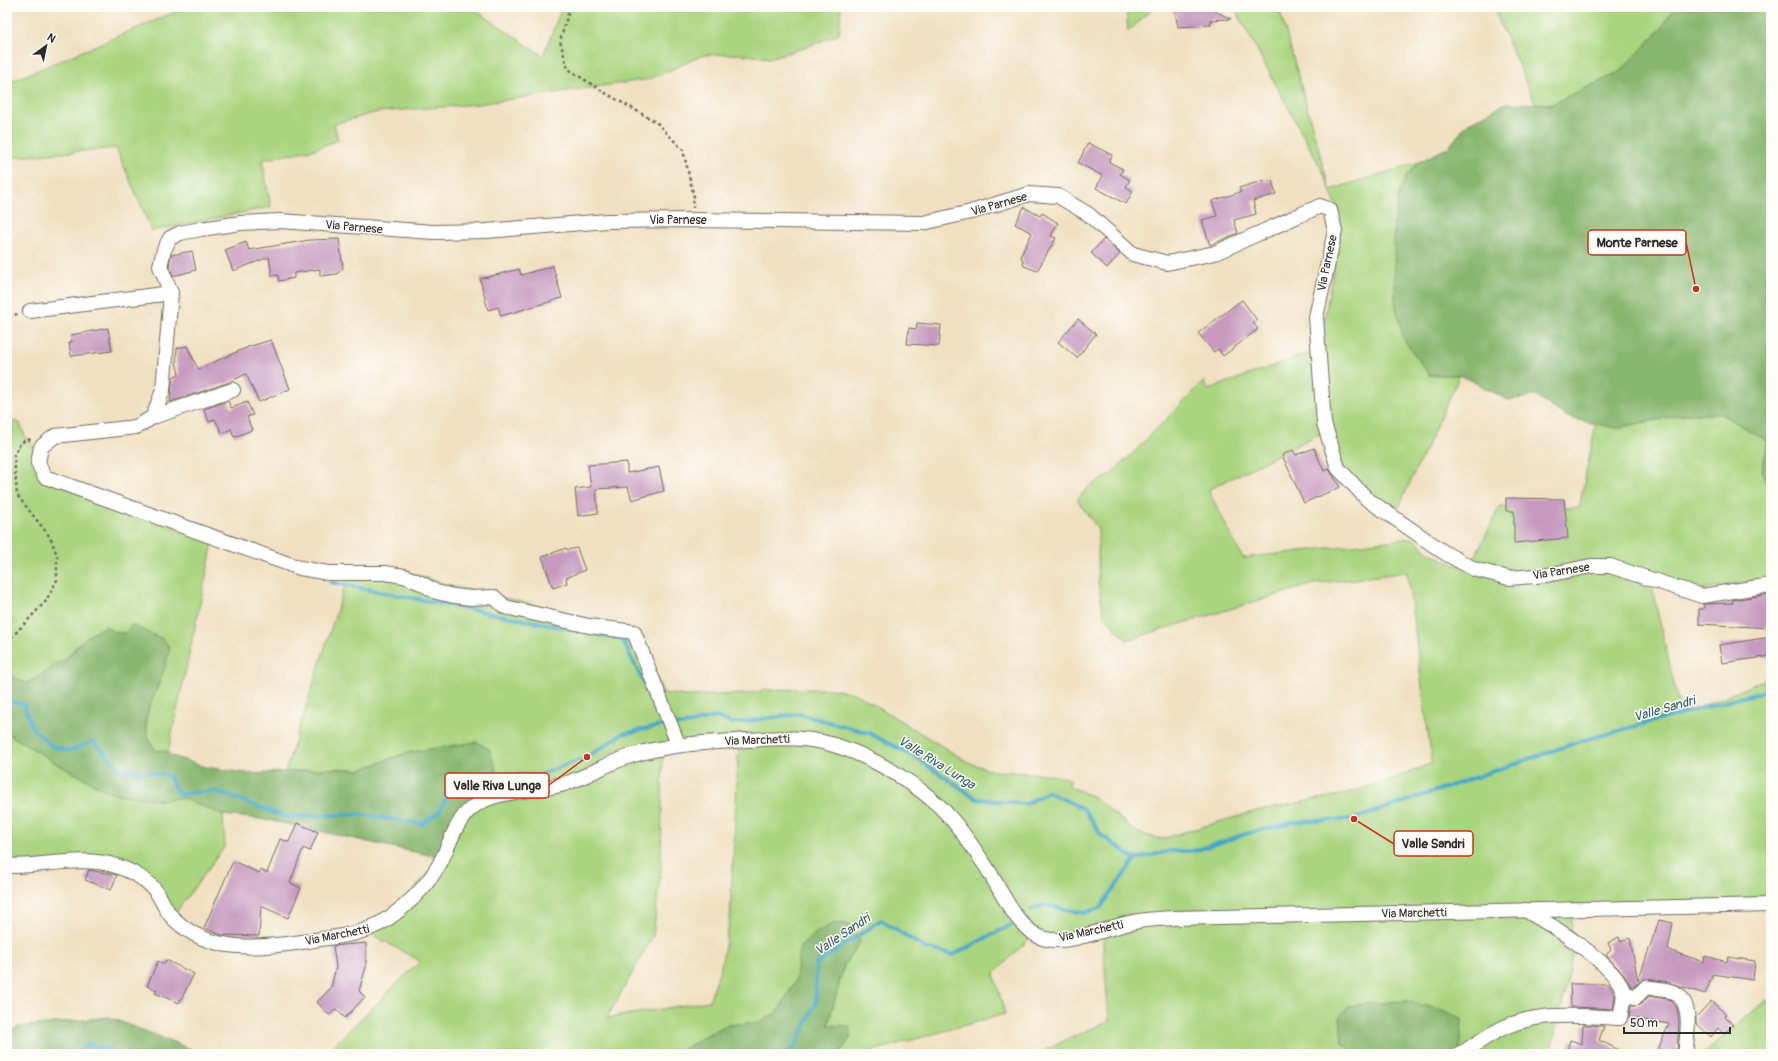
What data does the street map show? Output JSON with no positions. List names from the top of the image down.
{
  "streets": {
    "street": ["Via Parnese", "Via Marchetti"]
  },
  "water": ["Valle Sandri", "Valle Riva Lunga"],
  "places": ["Monte Parnese", "Valle Riva Lunga", "Valle Sandri"],
  "scale_bar": "50 m",
  "north": "top right"
}
